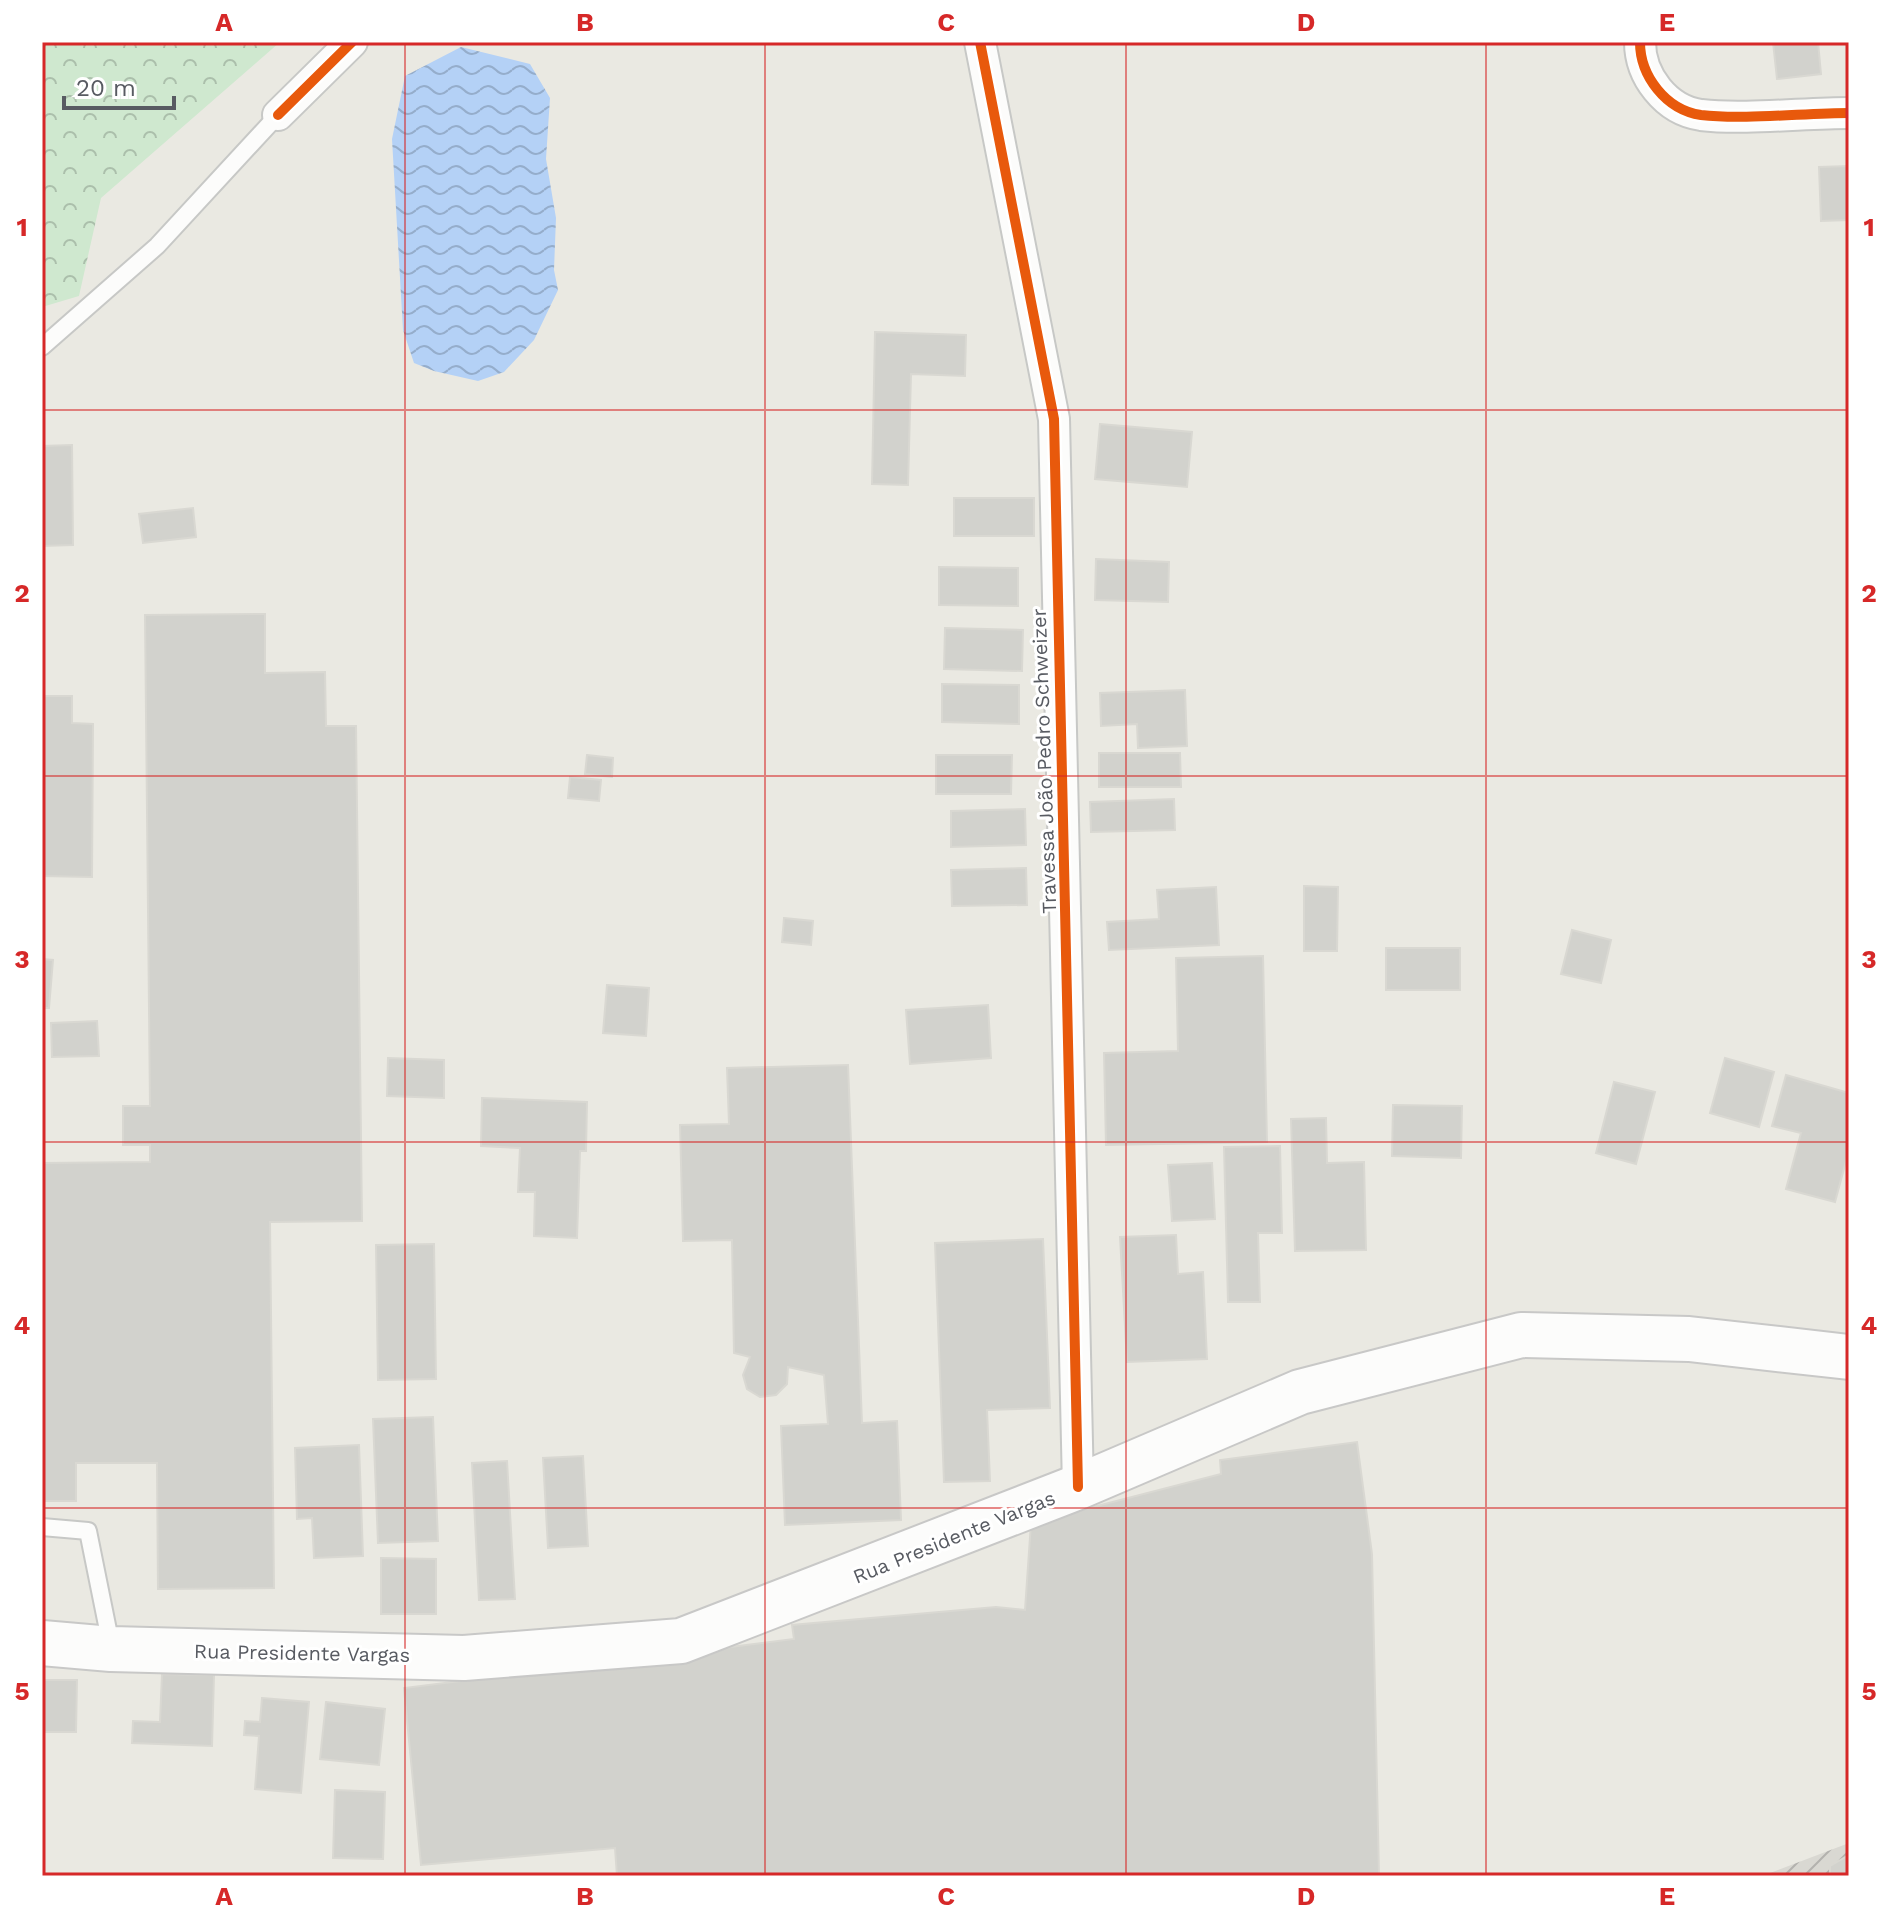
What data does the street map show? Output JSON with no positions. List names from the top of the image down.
{
  "streets": {
    "main road": ["Rua Presidente Vargas"],
    "street": ["Travessa João Pedro Schweizer"]
  },
  "crossings": [
    ["Travessa João Pedro Schweizer", "Rua Presidente Vargas"]
  ],
  "scale_bar": "20 m",
  "grid": {
    "columns": [
      "A",
      "B",
      "C",
      "D",
      "E"
    ],
    "rows": [
      "1",
      "2",
      "3",
      "4",
      "5"
    ]
  }
}
